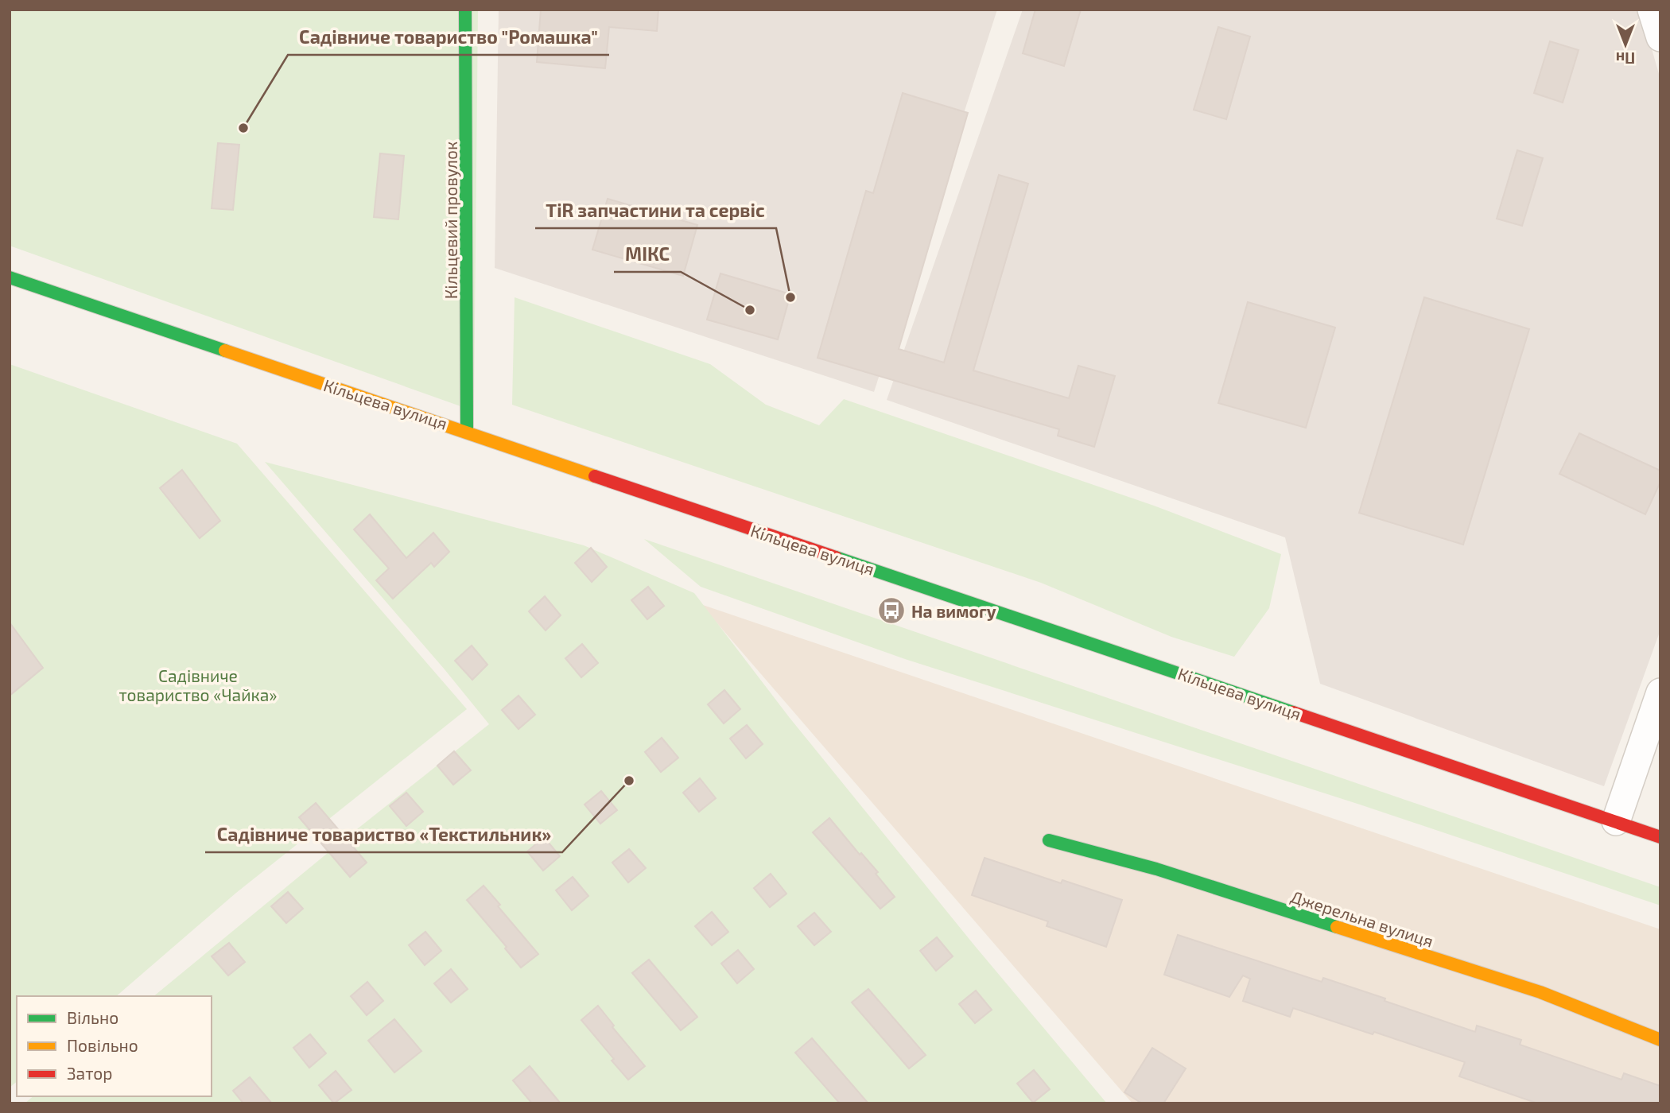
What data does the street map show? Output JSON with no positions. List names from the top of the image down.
{
  "streets": {
    "main road": ["Кільцевий провулок", "Кільцева вулиця", "Джерельна вулиця"]
  },
  "crossings": [
    ["Кільцевий провулок", "Кільцева вулиця"]
  ],
  "parks": ["Садівниче товариство «Чайка»"],
  "places": {
    "other": [
      "Садівниче товариство \"Ромашка\"",
      "TiR запчастини та сервіс",
      "МІКС",
      "Садівниче товариство «Текстильник»"
    ],
    "bus stop": ["На вимогу"]
  },
  "legend": ["Вільно", "Повільно", "Затор"],
  "north": "bottom"
}
